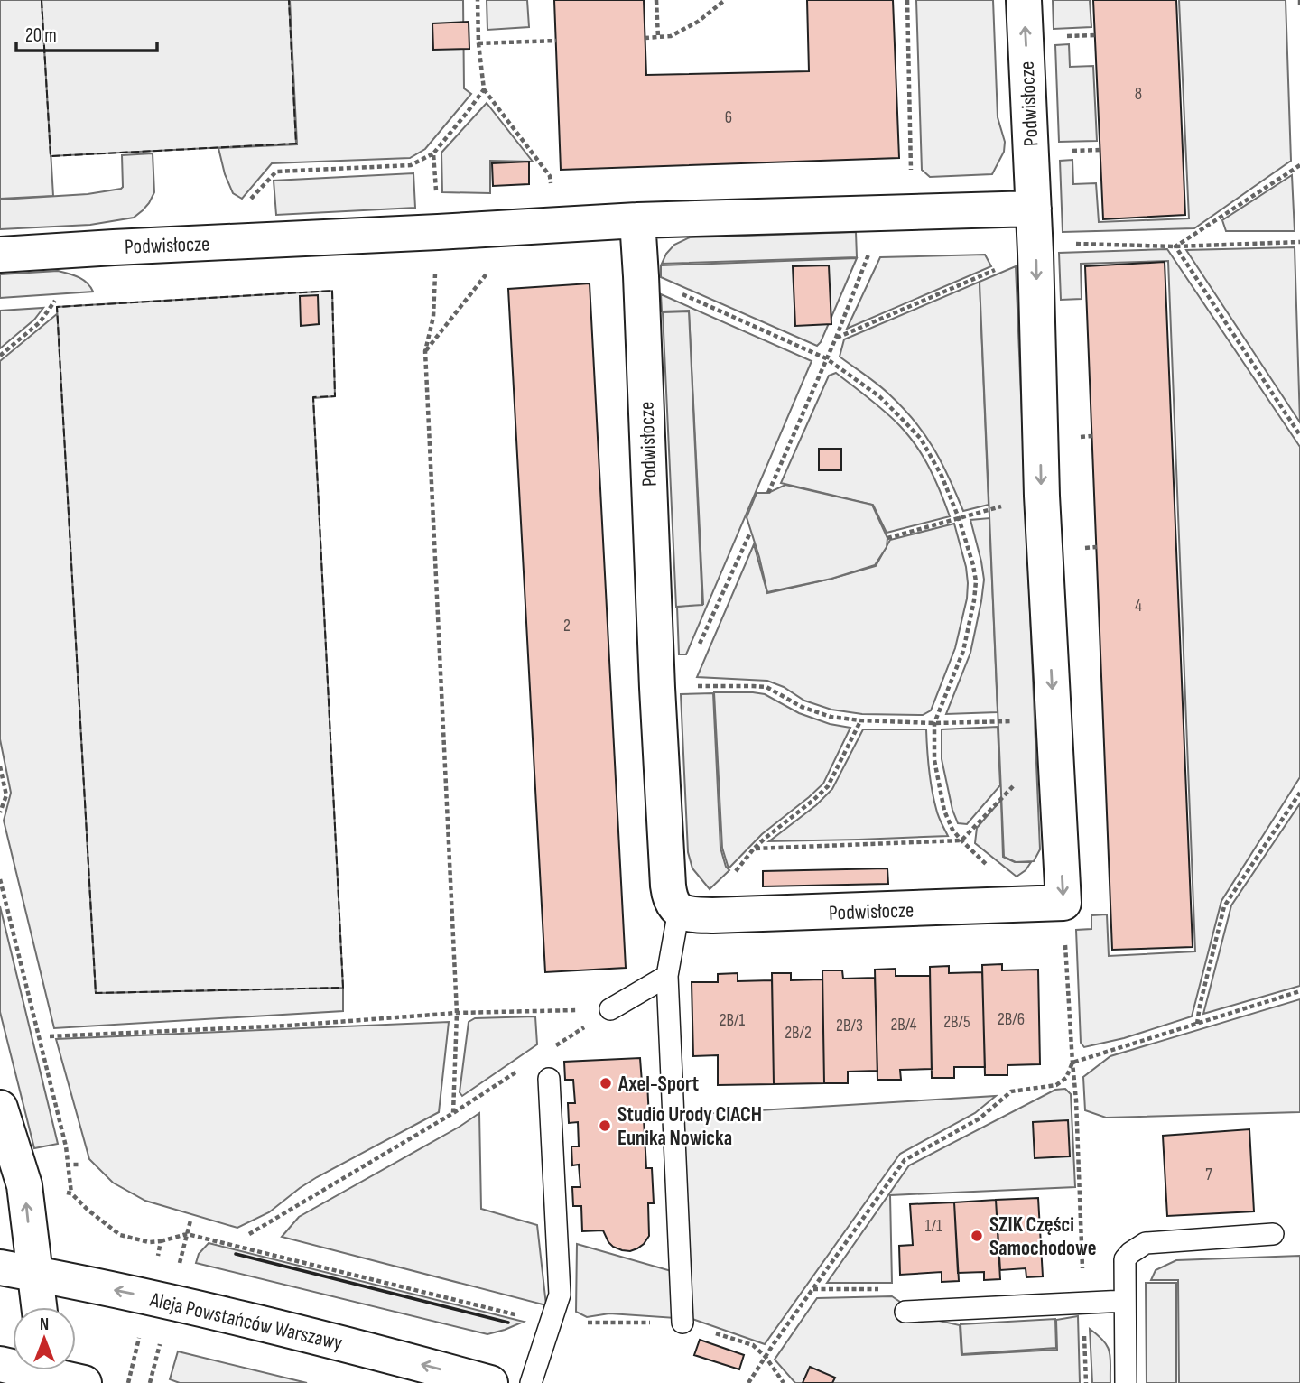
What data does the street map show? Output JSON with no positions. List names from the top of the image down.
{
  "streets": {
    "street": ["Podwisłocze", "Aleja Powstańców Warszawy"]
  },
  "one_way": ["Aleja Powstańców Warszawy"],
  "places": ["Axel-Sport", "Studio Urody CIACH Eunika Nowicka", "SZIK Części Samochodowe"],
  "house_numbers": [
    "8",
    "6",
    "4",
    "2",
    "2B/6",
    "2B/1",
    "2B/5",
    "2B/4",
    "2B/3",
    "2B/2",
    "7",
    "1/1"
  ],
  "scale_bar": "20 m",
  "north": "top"
}
